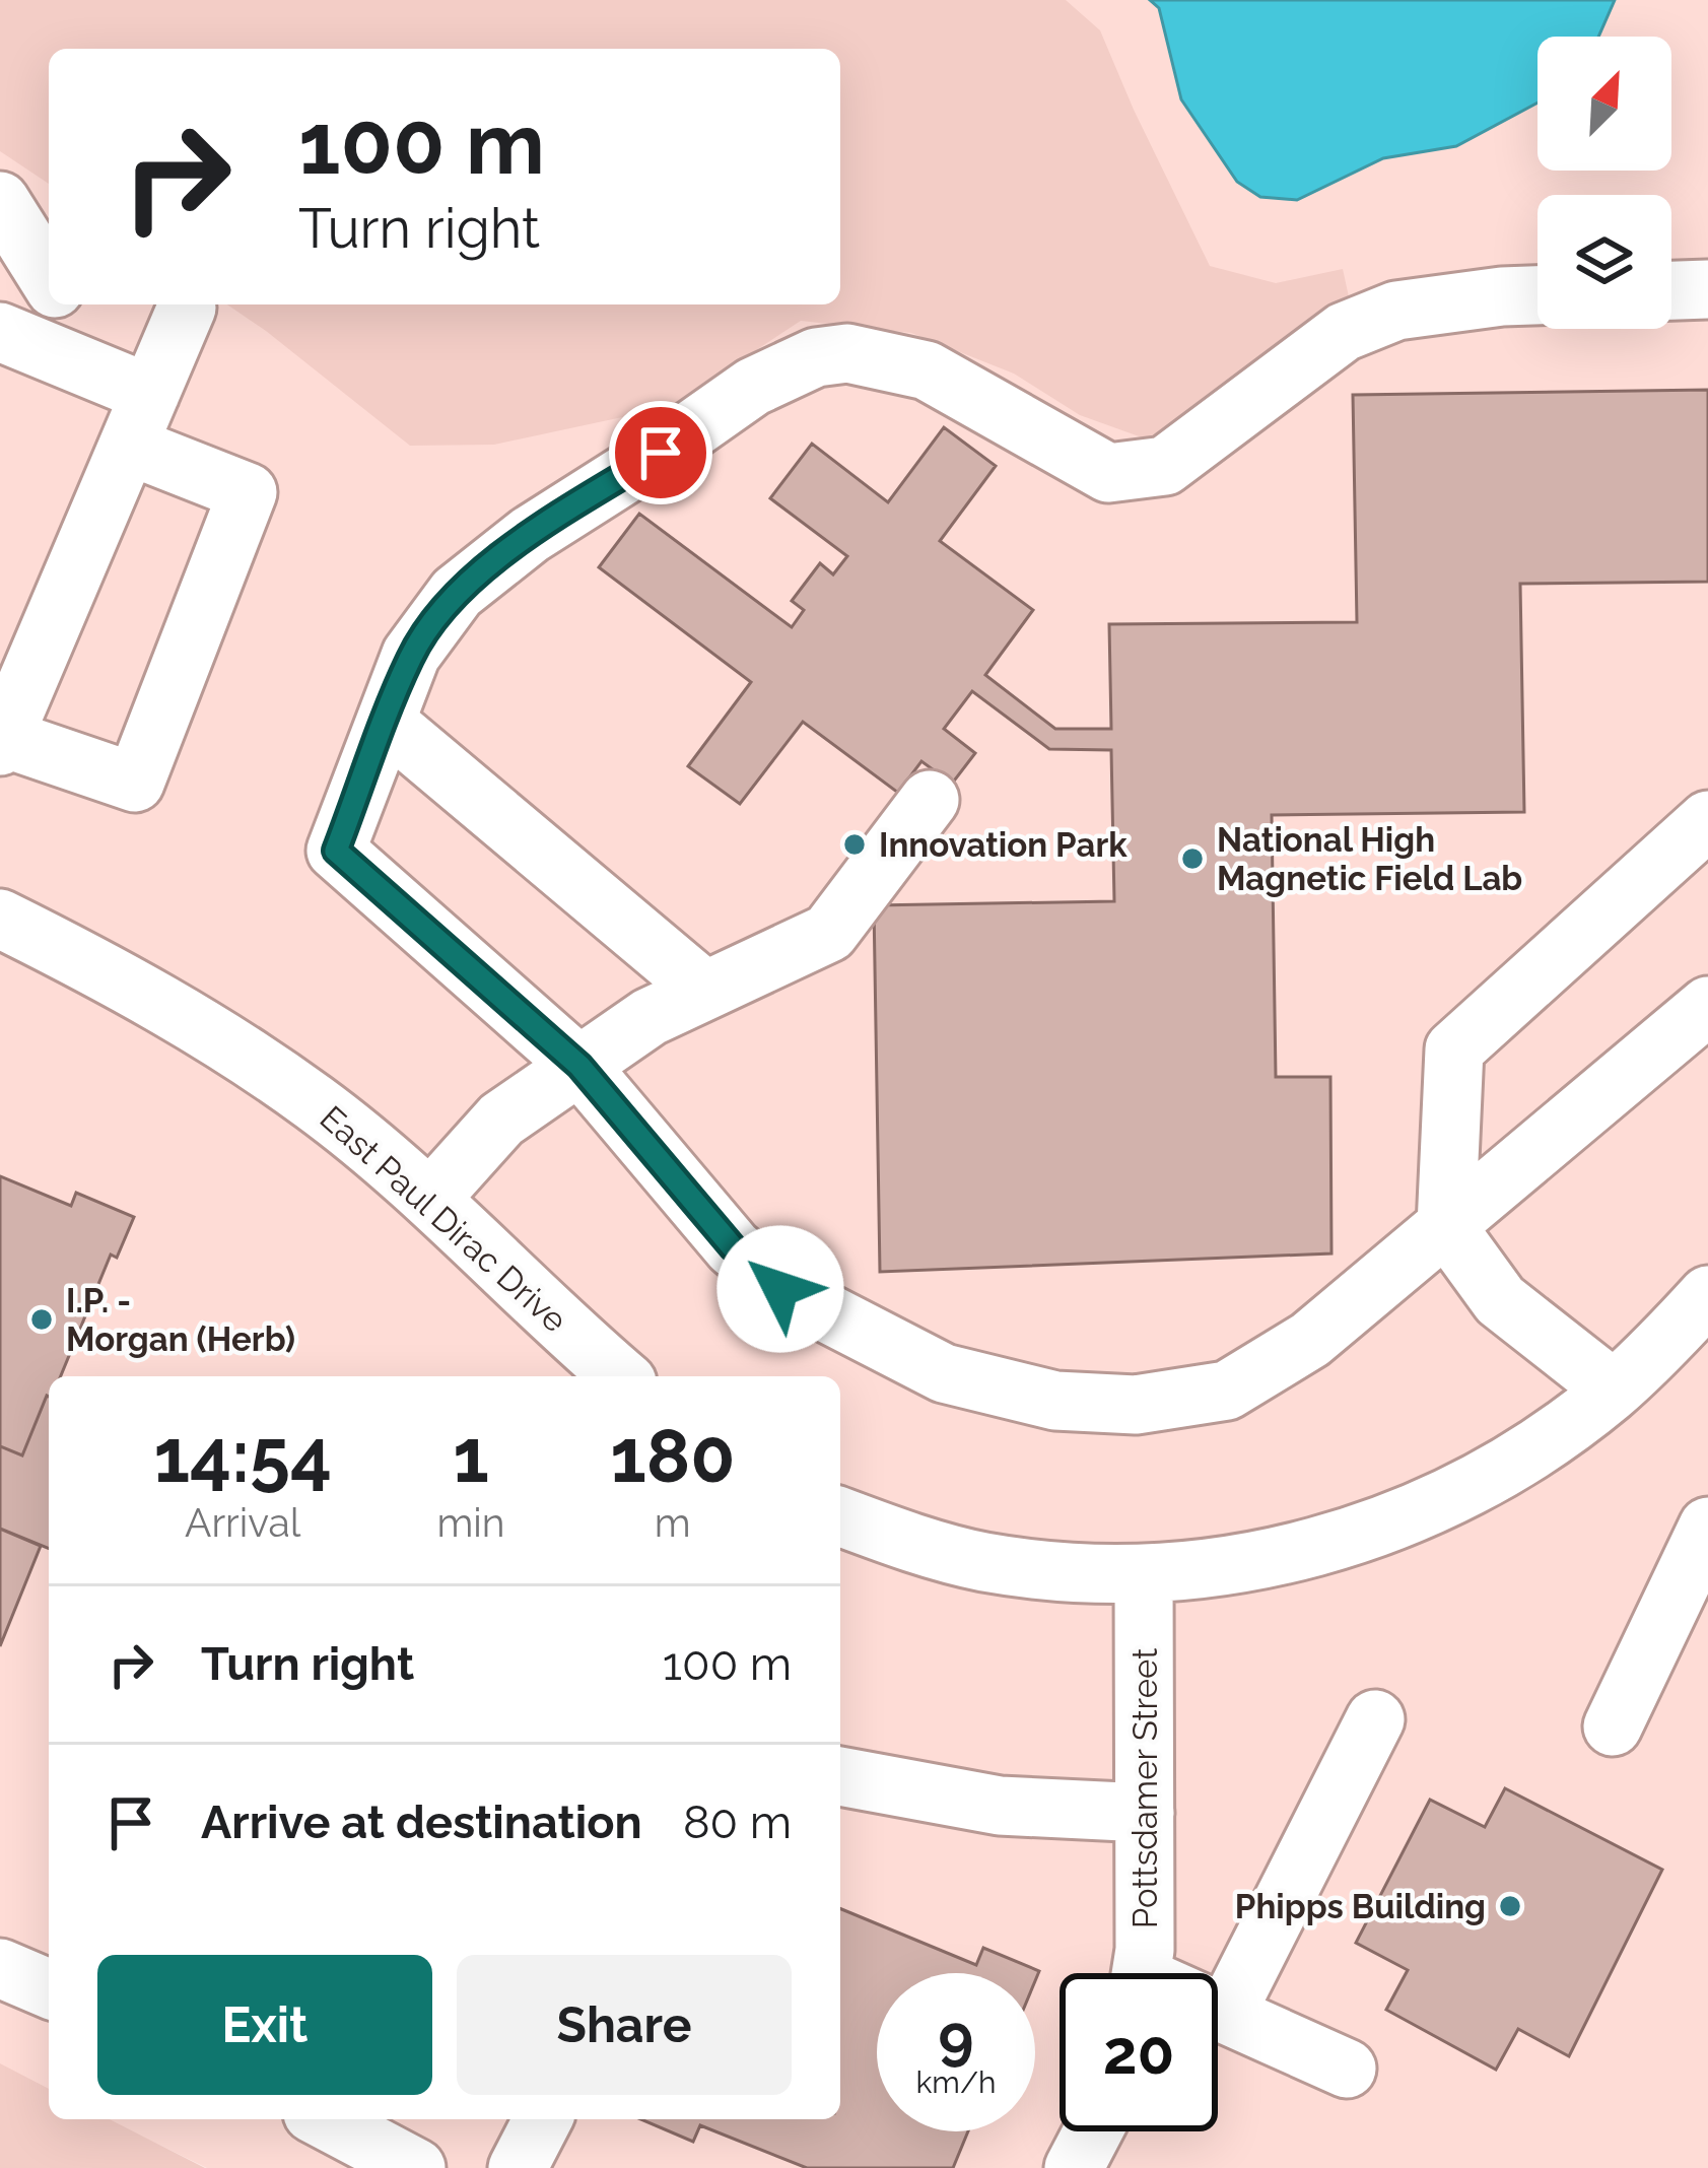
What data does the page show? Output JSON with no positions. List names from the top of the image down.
{
  "streets": {
    "street": ["East Paul Dirac Drive", "Pottsdamer Street"]
  },
  "places": [
    "Innovation Park",
    "National High Magnetic Field Lab",
    "I.P. - Morgan (Herb)",
    "Phipps Building"
  ],
  "north": "top right",
  "page": {
    "turn": ["100 m", "Turn right"],
    "eta": [
      "14:54",
      "Arrival",
      "1",
      "min",
      "180",
      "m"
    ],
    "list": [
      {
        "name": "Turn right",
        "value": "100 m"
      },
      {
        "name": "Arrive at destination",
        "value": "80 m"
      }
    ],
    "buttons": ["Exit", "Share"],
    "speed": "9 km/h",
    "limit": "20"
  }
}
